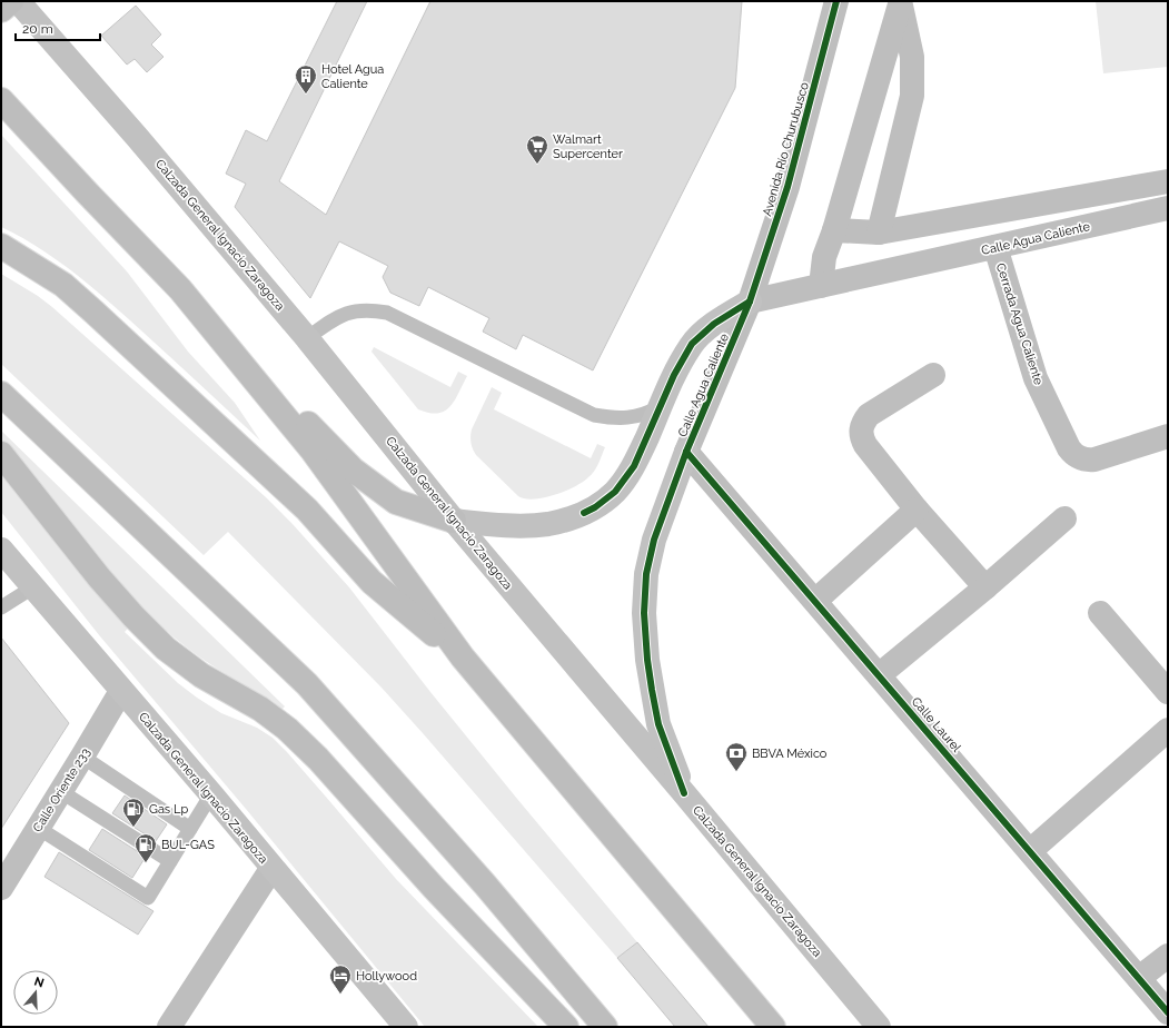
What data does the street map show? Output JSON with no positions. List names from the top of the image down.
{
  "streets": {
    "main road": ["Calzada General Ignacio Zaragoza"],
    "street": [
      "Avenida Río Churubusco",
      "Calle Agua Caliente",
      "Cerrada Agua Caliente",
      "Calle Laurel",
      "Calle Oriente 233"
    ]
  },
  "crossings": [
    ["Avenida Río Churubusco", "Calle Agua Caliente"],
    ["Calzada General Ignacio Zaragoza", "Calle Oriente 233"],
    ["Calle Agua Caliente", "Cerrada Agua Caliente"],
    ["Calle Agua Caliente", "Calle Laurel"]
  ],
  "places": {
    "building": ["Hotel Agua Caliente"],
    "supermarket": ["Walmart Supercenter"],
    "bank": ["BBVA México"],
    "fuel station": ["Gas Lp", "BUL-GAS"],
    "hotel": ["Hollywood"]
  },
  "scale_bar": "20 m",
  "north": "top"
}
